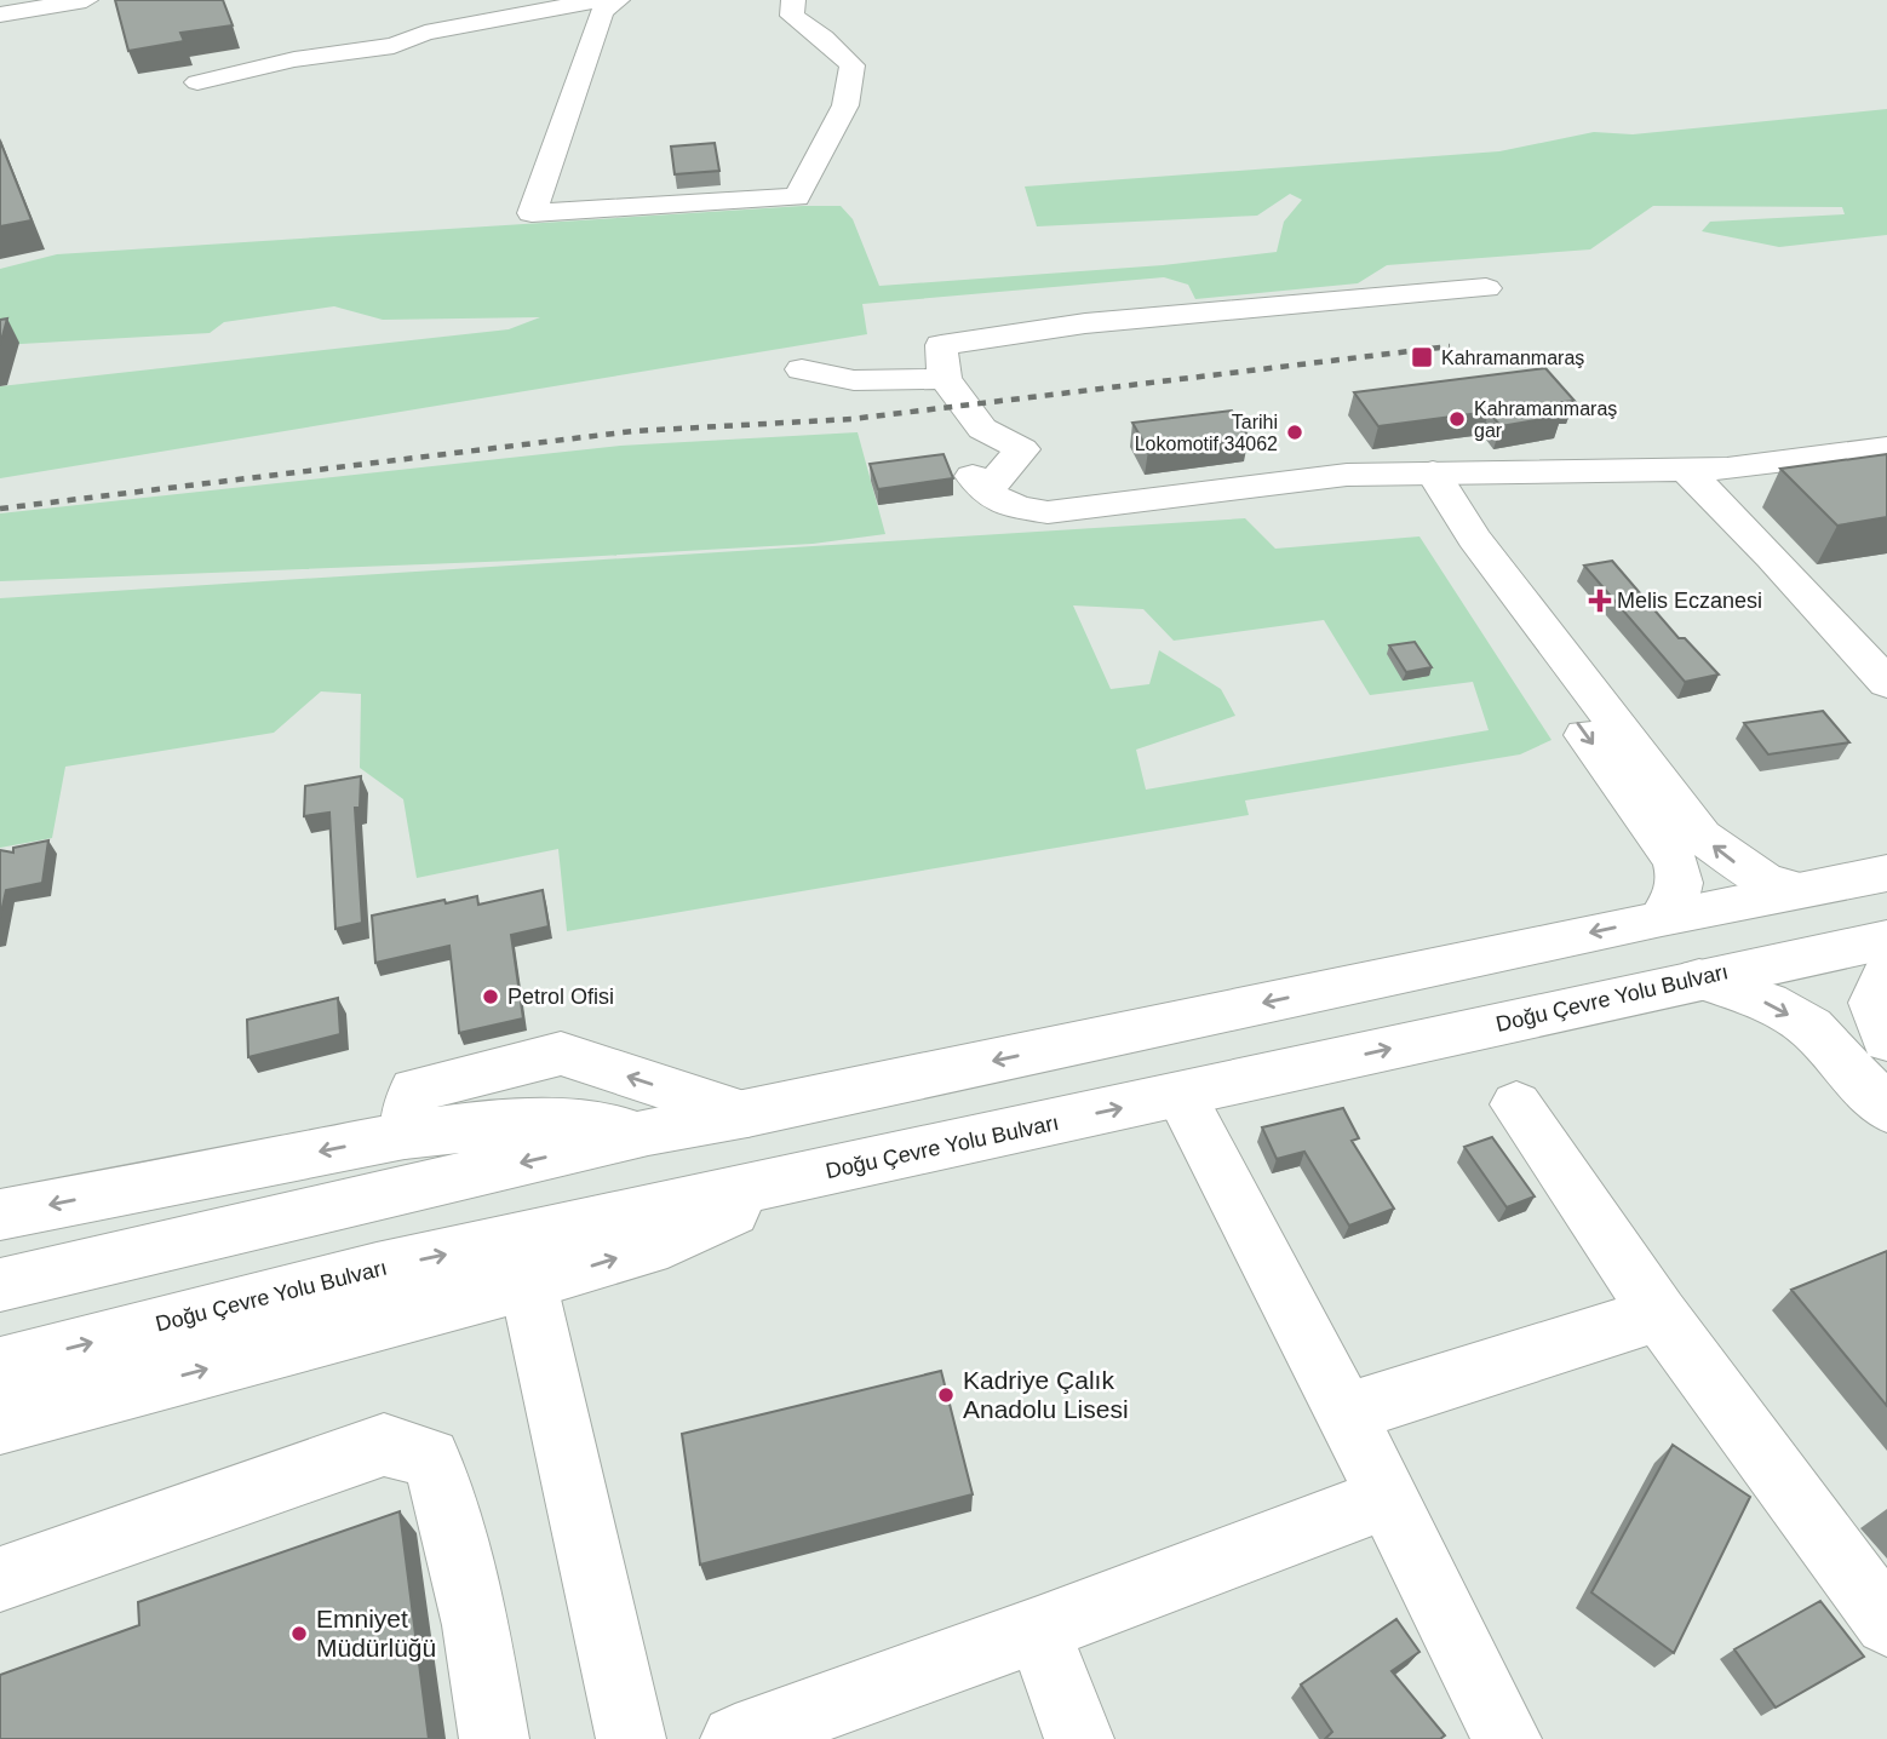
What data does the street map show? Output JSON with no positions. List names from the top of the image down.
{
  "streets": {
    "main road": ["Doğu Çevre Yolu Bulvarı"]
  },
  "places": {
    "transit": ["Kahramanmaraş"],
    "other": [
      "Kahramanmaraş gar",
      "Tarihi Lokomotif 34062",
      "Petrol Ofisi",
      "Kadriye Çalık Anadolu Lisesi",
      "Emniyet Müdürlüğü"
    ],
    "health": ["Melis Eczanesi"]
  }
}
